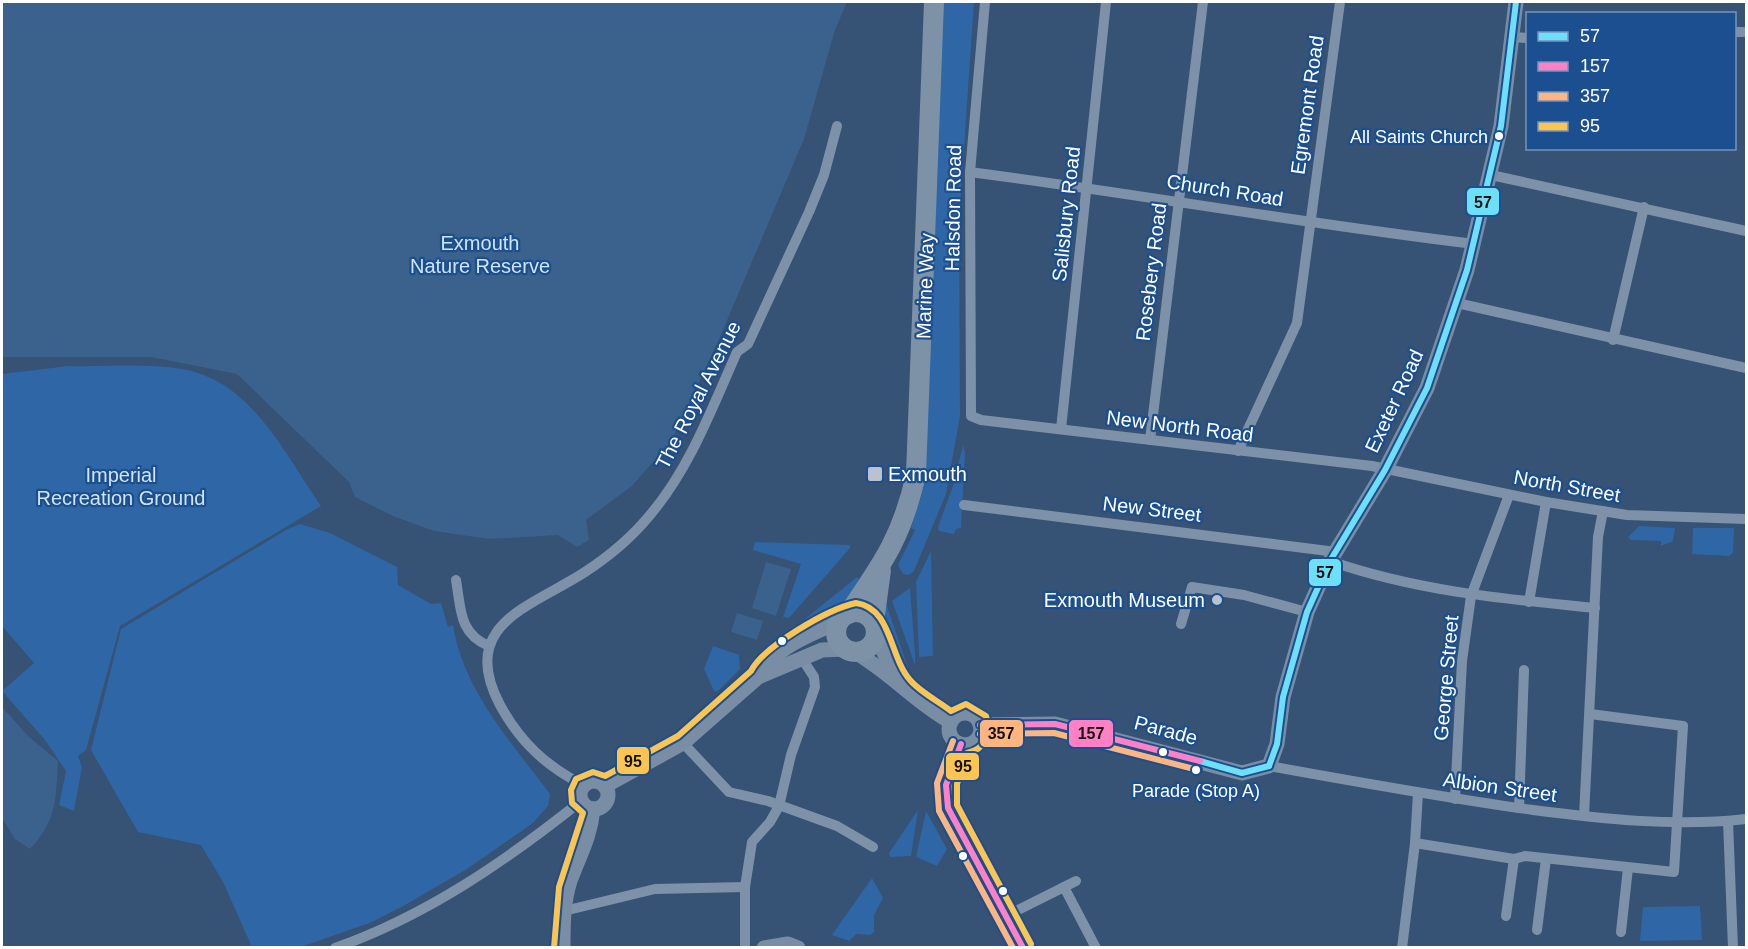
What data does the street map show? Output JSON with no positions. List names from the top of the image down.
{
  "streets": {
    "highway": ["Marine Way"],
    "street": [
      "Egremont Road",
      "Church Road",
      "Halsdon Road",
      "Salisbury Road",
      "Rosebery Road",
      "The Royal Avenue",
      "Exeter Road",
      "New North Road",
      "North Street",
      "New Street",
      "George Street",
      "Parade",
      "Albion Street"
    ]
  },
  "crossings": [
    ["Egremont Road", "Church Road"],
    ["Egremont Road", "New North Road"],
    ["Church Road", "Halsdon Road"],
    ["Church Road", "Salisbury Road"],
    ["Church Road", "Rosebery Road"],
    ["Church Road", "Exeter Road"],
    ["Halsdon Road", "New North Road"],
    ["Salisbury Road", "New North Road"],
    ["Rosebery Road", "New North Road"],
    ["Exeter Road", "New North Road"],
    ["Exeter Road", "North Street"],
    ["Exeter Road", "New Street"],
    ["Exeter Road", "Parade"],
    ["Exeter Road", "Albion Street"],
    ["New North Road", "North Street"],
    ["North Street", "George Street"],
    ["New Street", "George Street"],
    ["George Street", "Albion Street"],
    ["Parade", "Albion Street"]
  ],
  "parks": ["Exmouth Nature Reserve", "Imperial Recreation Ground"],
  "places": {
    "other": ["All Saints Church", "Exmouth Museum", "Parade (Stop A)"],
    "transit": ["Exmouth"]
  },
  "lines": [
    "transit line 57",
    "transit line 95",
    "transit line 157",
    "transit line 357"
  ],
  "legend": [
    "57",
    "157",
    "357",
    "95"
  ]
}
